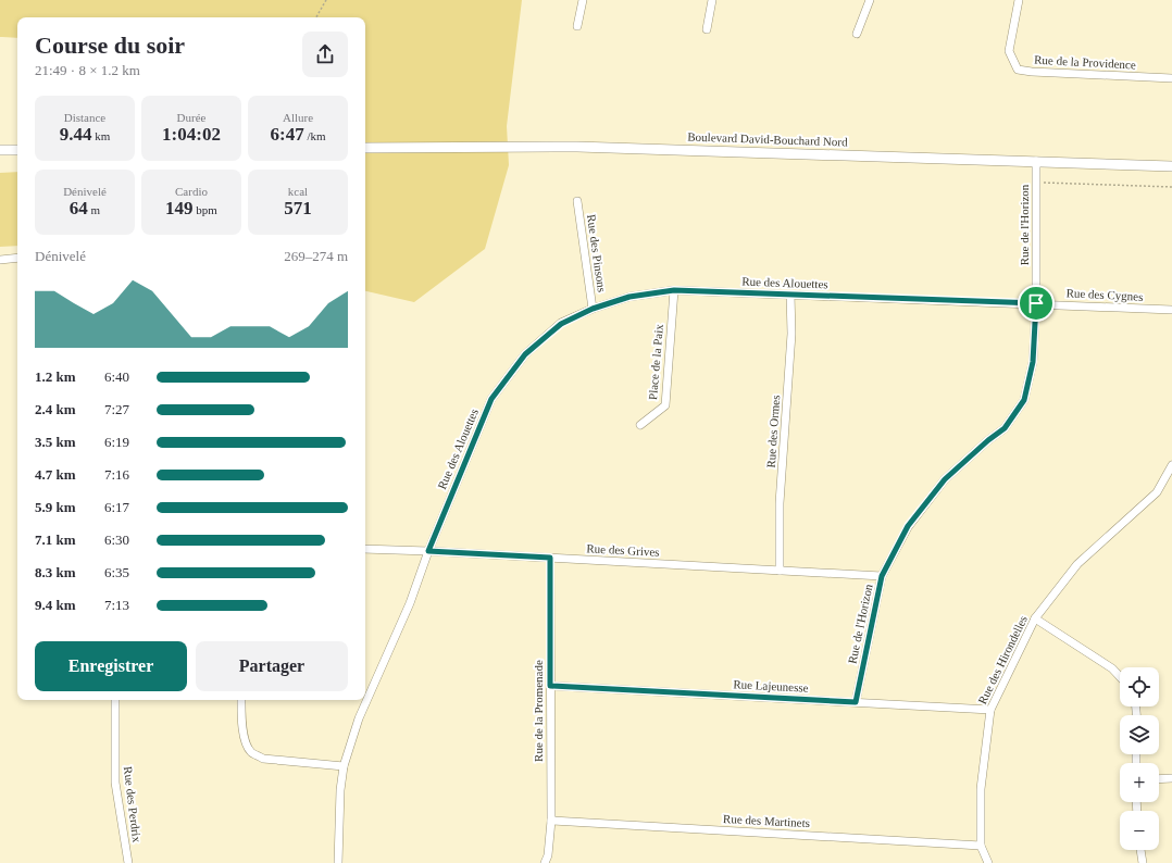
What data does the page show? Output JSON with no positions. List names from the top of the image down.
{
  "streets": {
    "street": [
      "Rue de la Providence",
      "Boulevard David-Bouchard Nord",
      "Rue de l'Horizon",
      "Rue des Pinsons",
      "Rue des Alouettes",
      "Rue des Cygnes",
      "Place de la Paix",
      "Rue des Ormes",
      "Rue des Grives",
      "Rue des Hirondelles",
      "Rue Lajeunesse",
      "Rue de la Promenade",
      "Rue des Perdrix",
      "Rue des Martinets"
    ]
  },
  "crossings": [
    ["Boulevard David-Bouchard Nord", "Rue de l'Horizon"],
    ["Rue de l'Horizon", "Rue des Alouettes"],
    ["Rue de l'Horizon", "Rue des Cygnes"],
    ["Rue de l'Horizon", "Rue des Grives"],
    ["Rue de l'Horizon", "Rue Lajeunesse"],
    ["Rue des Pinsons", "Rue des Alouettes"],
    ["Rue des Alouettes", "Rue des Cygnes"],
    ["Rue des Alouettes", "Place de la Paix"],
    ["Rue des Alouettes", "Rue des Ormes"],
    ["Rue des Alouettes", "Rue des Grives"],
    ["Rue des Ormes", "Rue des Grives"],
    ["Rue des Grives", "Rue de la Promenade"],
    ["Rue des Hirondelles", "Rue Lajeunesse"],
    ["Rue des Hirondelles", "Rue des Martinets"],
    ["Rue Lajeunesse", "Rue de la Promenade"],
    ["Rue de la Promenade", "Rue des Martinets"]
  ],
  "page": {
    "heading": ["Course du soir", "21:49 · 8 × 1.2 km"],
    "stats": [
      ["Distance", "9.44 km"],
      ["Durée", "1:04:02"],
      ["Allure", "6:47 /km"],
      ["Dénivelé", "64 m"],
      ["Cardio", "149 bpm"],
      ["kcal", "571"]
    ],
    "chart": ["Dénivelé", "269–274 m"],
    "list": [
      {
        "name": "1.2 km",
        "note": "6:40"
      },
      {
        "name": "2.4 km",
        "note": "7:27"
      },
      {
        "name": "3.5 km",
        "note": "6:19"
      },
      {
        "name": "4.7 km",
        "note": "7:16"
      },
      {
        "name": "5.9 km",
        "note": "6:17"
      },
      {
        "name": "7.1 km",
        "note": "6:30"
      },
      {
        "name": "8.3 km",
        "note": "6:35"
      },
      {
        "name": "9.4 km",
        "note": "7:13"
      }
    ],
    "buttons": ["Enregistrer", "Partager"],
    "map_buttons": ["+", "−"]
  }
}
